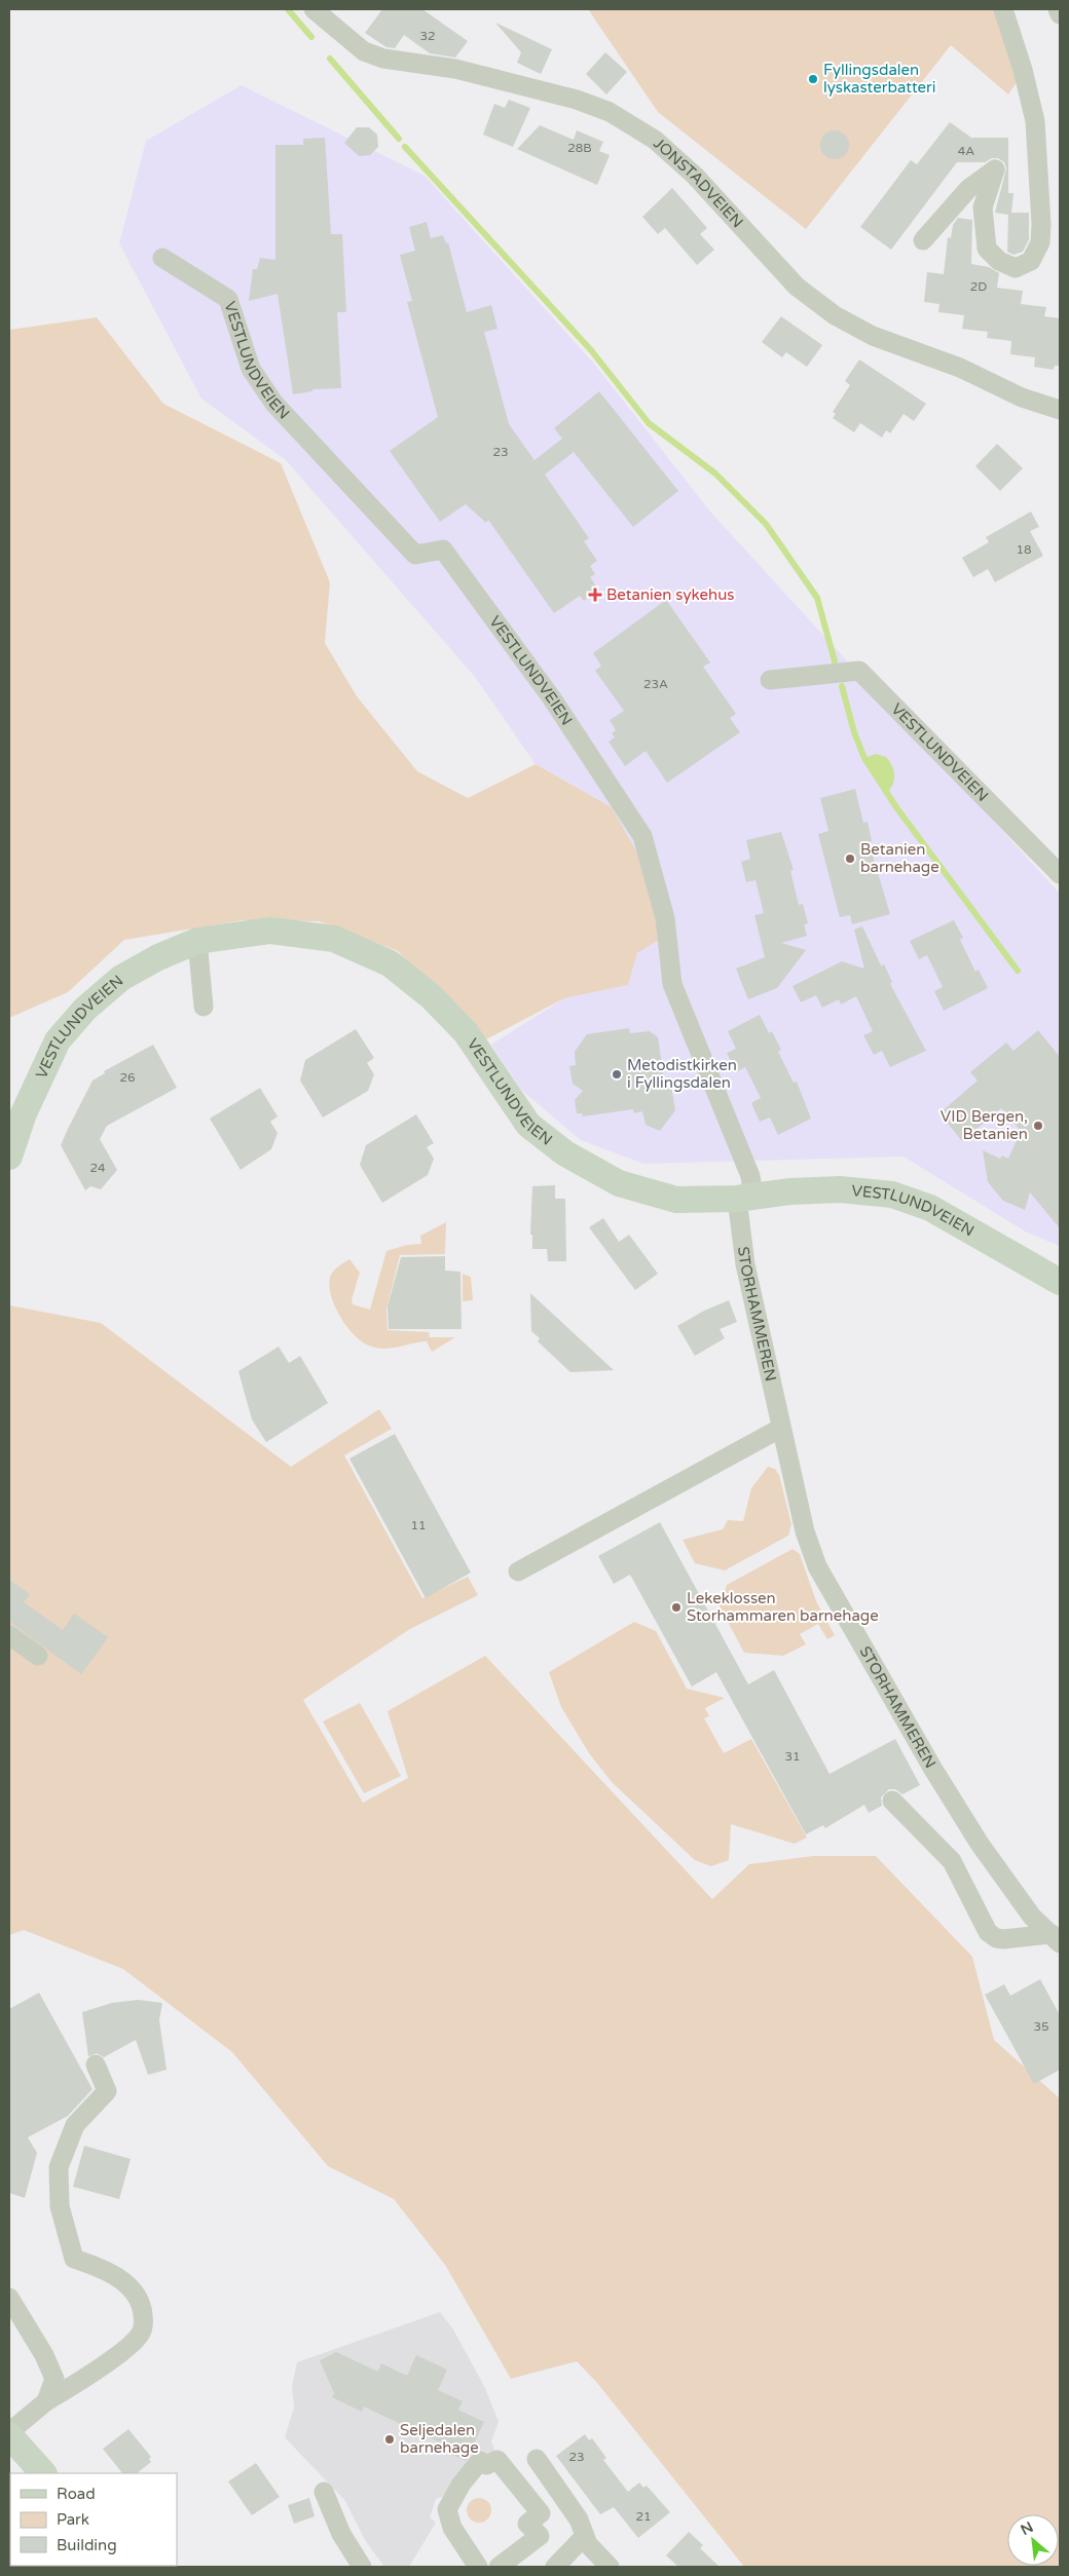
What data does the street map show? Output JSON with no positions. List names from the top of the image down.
{
  "streets": {
    "main road": ["VESTLUNDVEIEN"],
    "street": ["JONSTADVEIEN", "STORHAMMEREN"]
  },
  "crossings": [
    ["VESTLUNDVEIEN", "STORHAMMEREN"]
  ],
  "places": {
    "other": [
      "Fyllingsdalen lyskasterbatteri",
      "Betanien barnehage",
      "Metodistkirken i Fyllingsdalen",
      "VID Bergen, Betanien",
      "Lekeklossen Storhammaren barnehage",
      "Seljedalen barnehage"
    ],
    "health": ["Betanien sykehus"]
  },
  "house_numbers": [
    "32",
    "28B",
    "4A",
    "2D",
    "23",
    "18",
    "23A",
    "26",
    "24",
    "11",
    "31",
    "35",
    "23",
    "21"
  ],
  "legend": ["Road", "Park", "Building"],
  "north": "top left"
}
